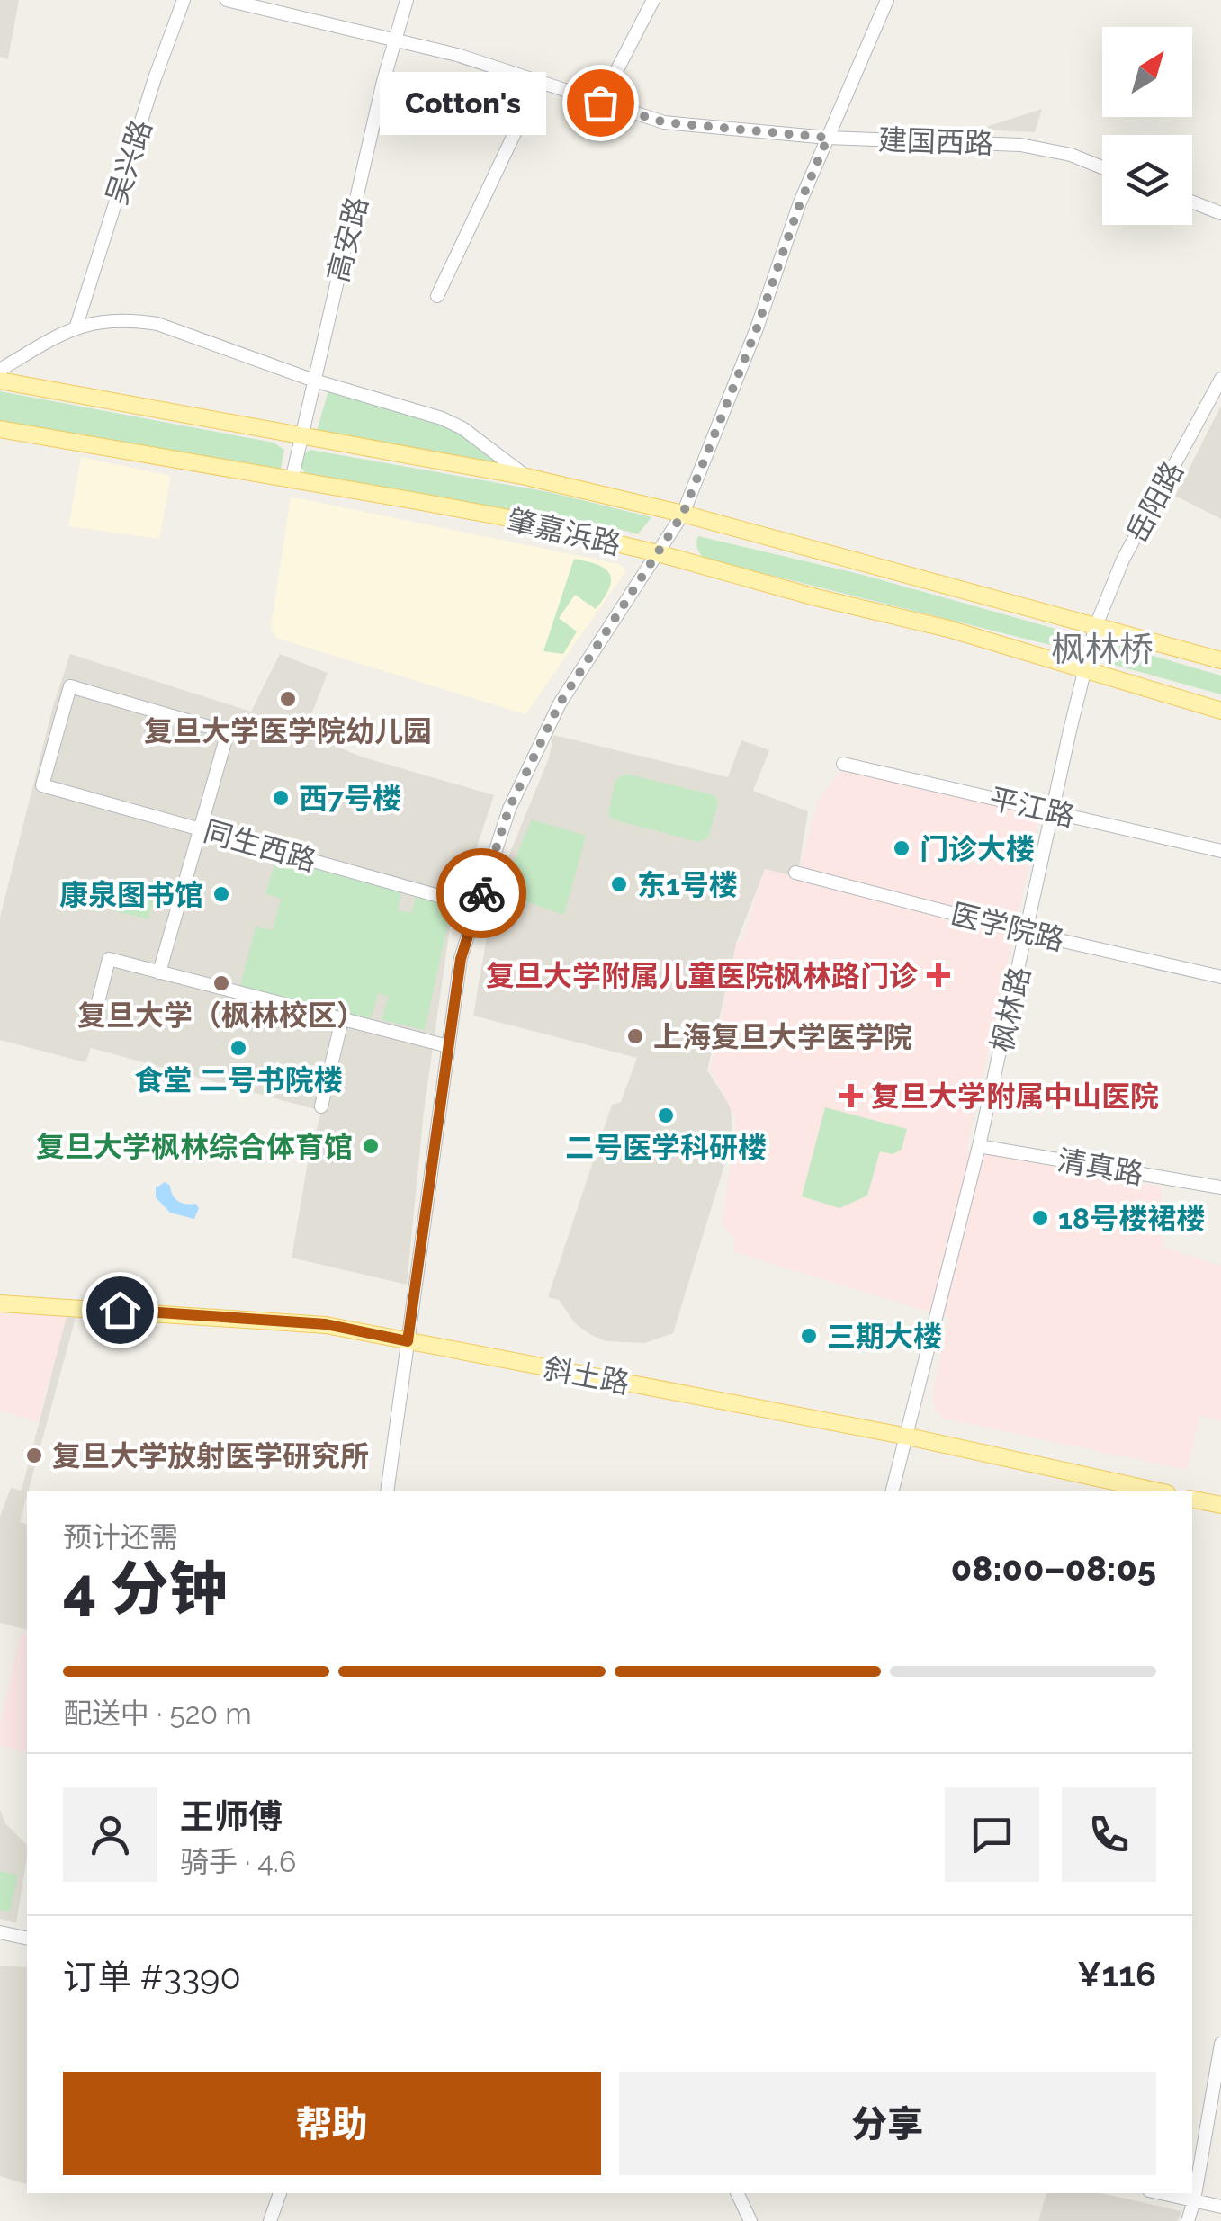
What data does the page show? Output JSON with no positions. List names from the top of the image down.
{
  "streets": {
    "main road": ["肇嘉浜路", "斜土路"],
    "street": [
      "建国西路",
      "吴兴路",
      "高安路",
      "岳阳路",
      "平江路",
      "同生西路",
      "医学院路",
      "枫林路",
      "清真路"
    ]
  },
  "crossings": [
    ["建国西路", "高安路"],
    ["吴兴路", "肇嘉浜路"],
    ["高安路", "肇嘉浜路"],
    ["岳阳路", "肇嘉浜路"],
    ["岳阳路", "枫林路"],
    ["肇嘉浜路", "枫林路"],
    ["平江路", "枫林路"],
    ["医学院路", "枫林路"],
    ["枫林路", "清真路"],
    ["枫林路", "斜土路"]
  ],
  "districts": ["枫林桥"],
  "places": {
    "other": [
      "Cotton's",
      "复旦大学医学院幼儿园",
      "西7号楼",
      "门诊大楼",
      "东1号楼",
      "康泉图书馆",
      "复旦大学（枫林校区）",
      "上海复旦大学医学院",
      "食堂 二号书院楼",
      "二号医学科研楼",
      "复旦大学枫林综合体育馆",
      "18号楼裙楼",
      "三期大楼",
      "复旦大学放射医学研究所"
    ],
    "health": ["复旦大学附属儿童医院枫林路门诊", "复旦大学附属中山医院"]
  },
  "north": "top right",
  "page": {
    "bubble": "Cotton's",
    "heading": ["4 分钟", "预计还需", "08:00–08:05"],
    "panel": [
      "王师傅",
      "骑手 · 4.6",
      "订单 #3390",
      "¥116"
    ],
    "bar": "配送中 · 520 m",
    "buttons": ["帮助", "分享"]
  }
}
